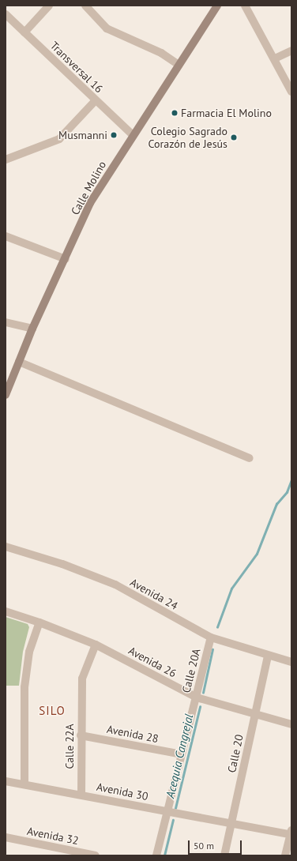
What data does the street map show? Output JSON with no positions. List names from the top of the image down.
{
  "streets": {
    "main road": ["Calle Molino"],
    "street": [
      "Transversal 16",
      "Avenida 24",
      "Avenida 26",
      "Calle 20A",
      "Avenida 28",
      "Calle 22A",
      "Calle 20",
      "Avenida 30",
      "Avenida 32"
    ]
  },
  "crossings": [
    ["Transversal 16", "Calle Molino"],
    ["Avenida 24", "Calle 20A"],
    ["Avenida 24", "Calle 20"],
    ["Avenida 26", "Calle 20A"],
    ["Avenida 26", "Calle 22A"],
    ["Avenida 26", "Calle 20"],
    ["Calle 20A", "Avenida 28"],
    ["Calle 20A", "Avenida 30"],
    ["Avenida 28", "Calle 22A"],
    ["Calle 22A", "Avenida 30"],
    ["Calle 20", "Avenida 30"]
  ],
  "districts": ["SILO"],
  "water": ["Acequia Cangrejal"],
  "places": ["Farmacia El Molino", "Musmanni", "Colegio Sagrado Corazón de Jesús"],
  "scale_bar": "50 m"
}
